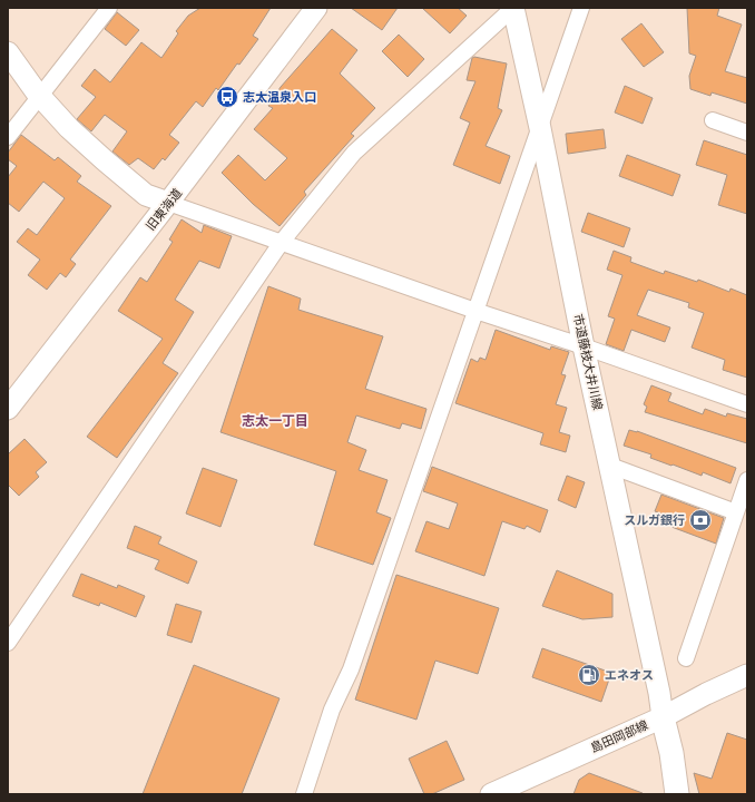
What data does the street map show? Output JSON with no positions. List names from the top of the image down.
{
  "streets": {
    "street": ["旧東海道", "市道藤枝大井川線", "島田岡部線"]
  },
  "crossings": [
    ["市道藤枝大井川線", "島田岡部線"]
  ],
  "districts": ["志太一丁目"],
  "places": {
    "bus stop": ["志太温泉入口"],
    "bank": ["スルガ銀行"],
    "fuel station": ["エネオス"]
  }
}
